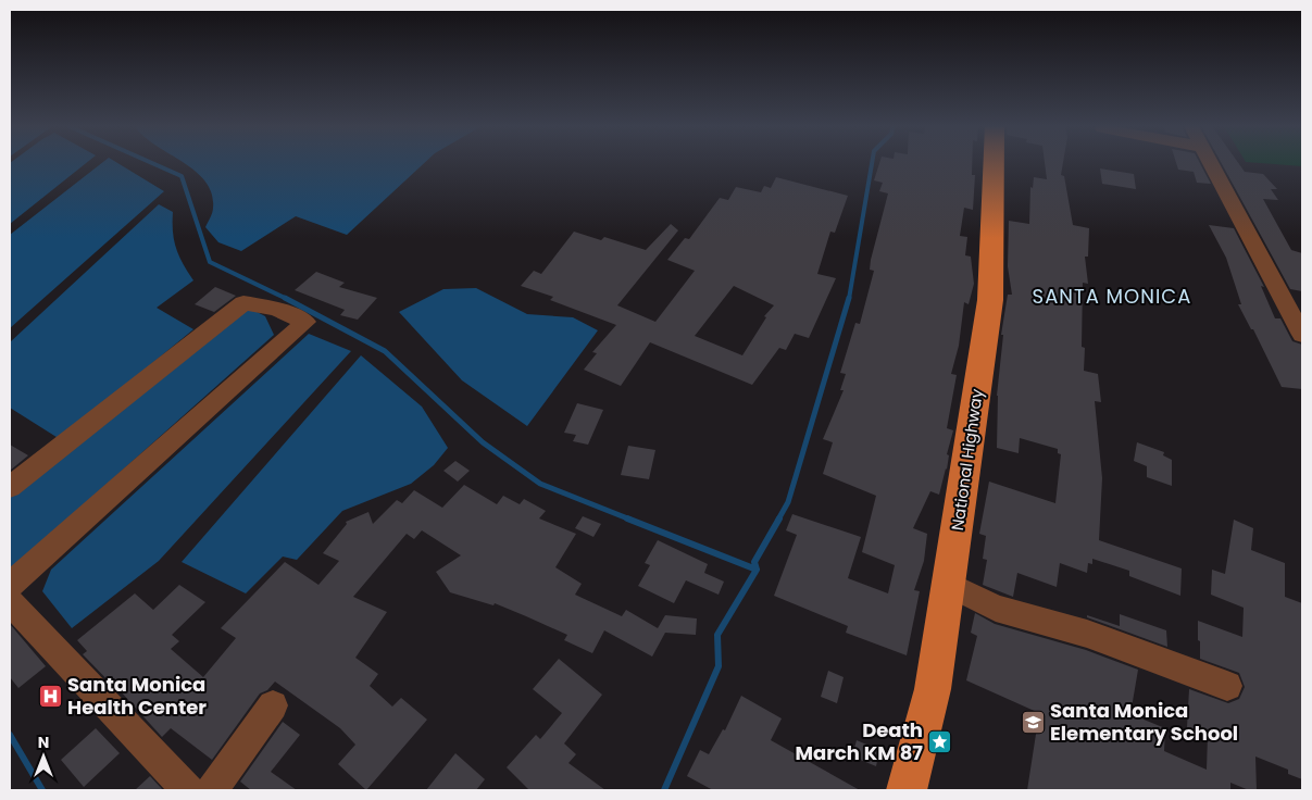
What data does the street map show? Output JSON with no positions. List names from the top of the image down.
{
  "streets": {
    "main road": ["National Highway"]
  },
  "districts": ["SANTA MONICA"],
  "places": {
    "hospital": ["Santa Monica Health Center"],
    "school or university": ["Santa Monica Elementary School"],
    "place": ["Death March KM 87"]
  },
  "north": "top"
}
